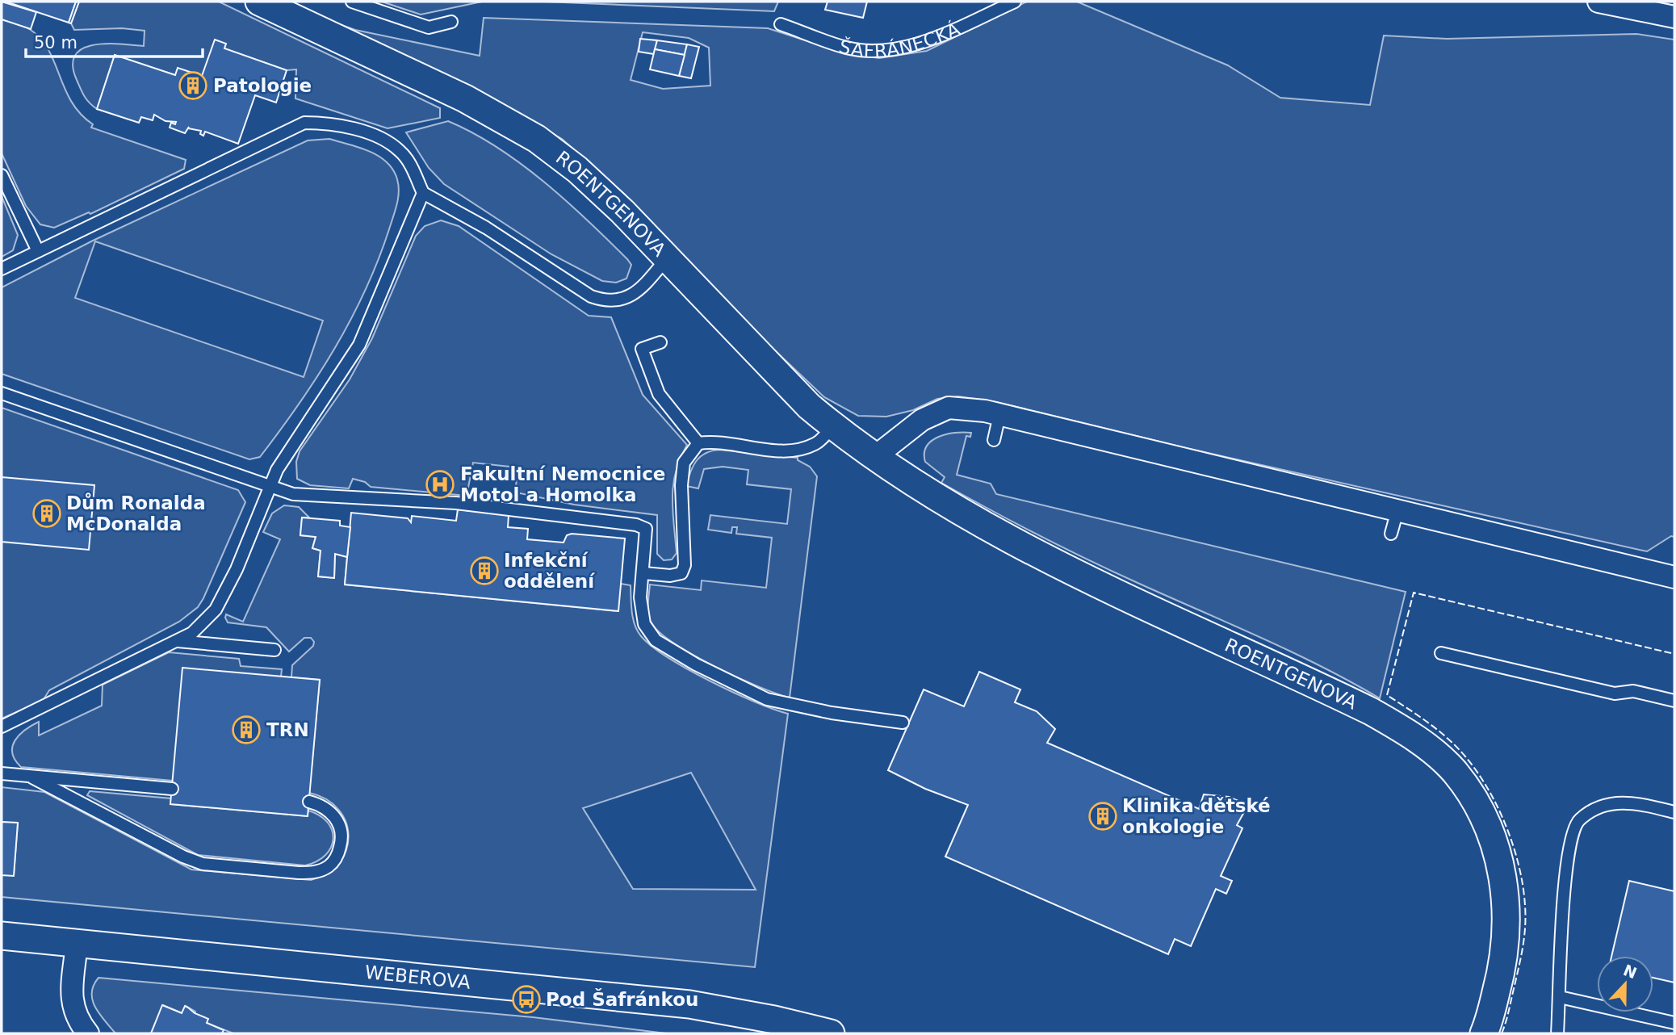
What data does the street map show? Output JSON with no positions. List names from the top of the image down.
{
  "streets": {
    "street": ["ROENTGENOVA", "WEBEROVA"],
    "lane": ["ŠAFRÁNECKÁ"]
  },
  "places": {
    "building": [
      "Patologie",
      "Dům Ronalda McDonalda",
      "Infekční oddělení",
      "TRN",
      "Klinika dětské onkologie"
    ],
    "hospital": ["Fakultní Nemocnice Motol a Homolka"],
    "bus stop": ["Pod Šafránkou"]
  },
  "scale_bar": "50 m",
  "north": "top"
}
